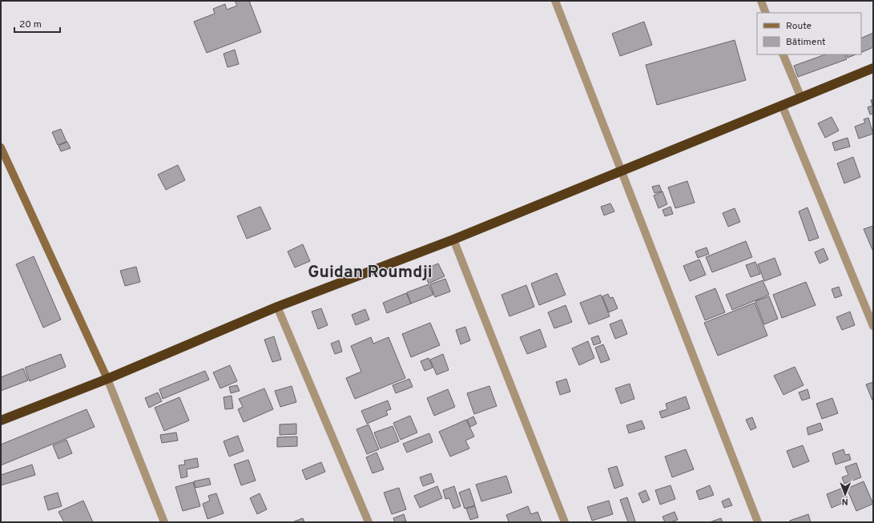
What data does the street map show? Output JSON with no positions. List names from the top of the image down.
{
  "districts": ["Guidan Roumdji"],
  "legend": ["Route", "Bâtiment"],
  "scale_bar": "20 m",
  "north": "bottom"
}
